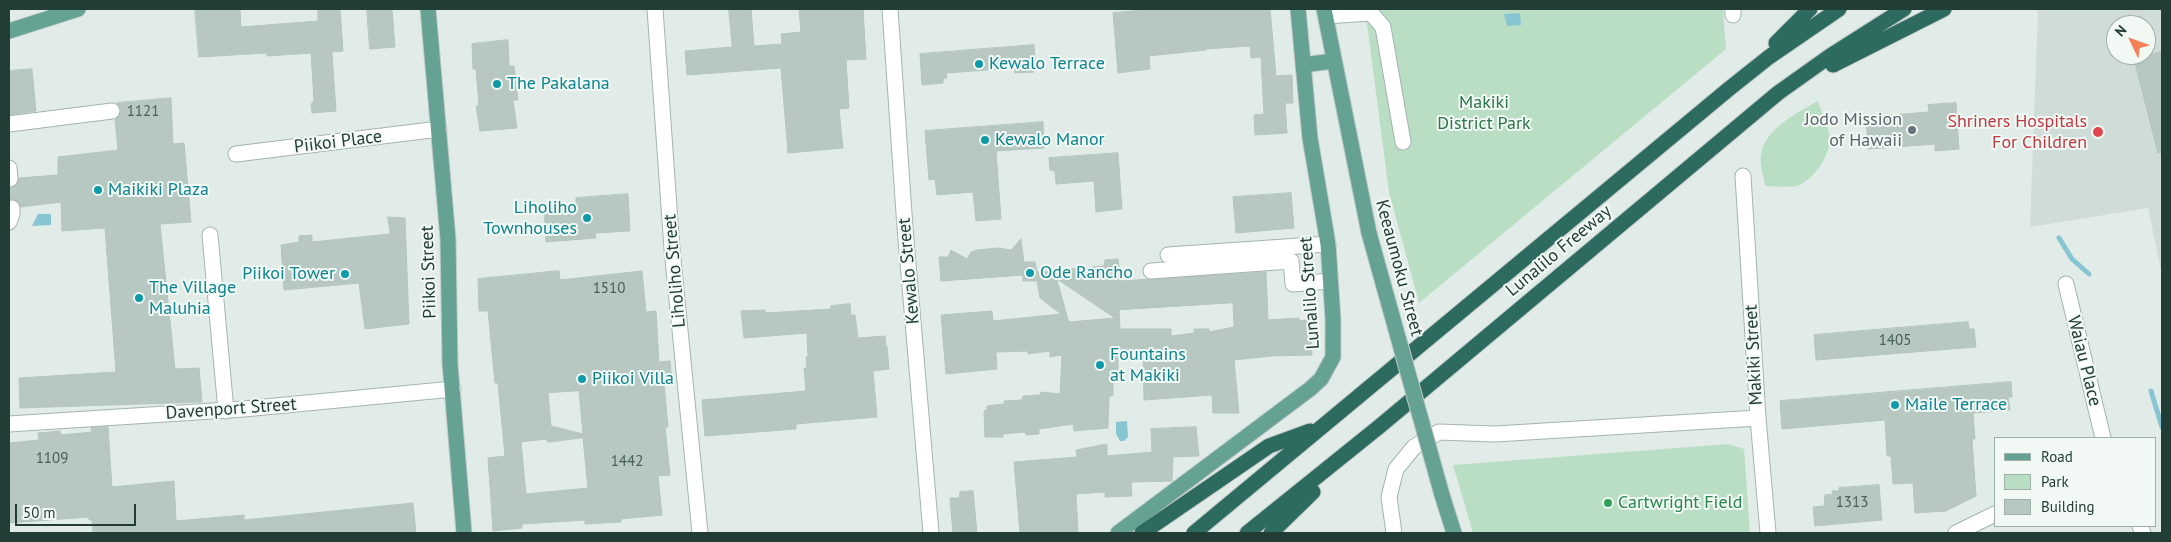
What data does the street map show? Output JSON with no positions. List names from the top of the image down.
{
  "streets": {
    "highway": ["Lunalilo Freeway"],
    "main road": ["Keeaumoku Street", "Piikoi Street", "Lunalilo Street"],
    "street": [
      "Piikoi Place",
      "Liholiho Street",
      "Kewalo Street",
      "Makiki Street",
      "Waiau Place",
      "Davenport Street"
    ]
  },
  "crossings": [
    ["Piikoi Place", "Piikoi Street"],
    ["Piikoi Street", "Davenport Street"]
  ],
  "parks": ["Makiki District Park"],
  "places": [
    "Kewalo Terrace",
    "The Pakalana",
    "Jodo Mission of Hawaii",
    "Shriners Hospitals For Children",
    "Kewalo Manor",
    "Maikiki Plaza",
    "Liholiho Townhouses",
    "Ode Rancho",
    "Piikoi Tower",
    "The Village Maluhia",
    "Fountains at Makiki",
    "Piikoi Villa",
    "Maile Terrace",
    "Cartwright Field"
  ],
  "house_numbers": [
    "1121",
    "1510",
    "1405",
    "1109",
    "1442",
    "1313"
  ],
  "legend": ["Road", "Park", "Building"],
  "scale_bar": "50 m",
  "north": "top left"
}
